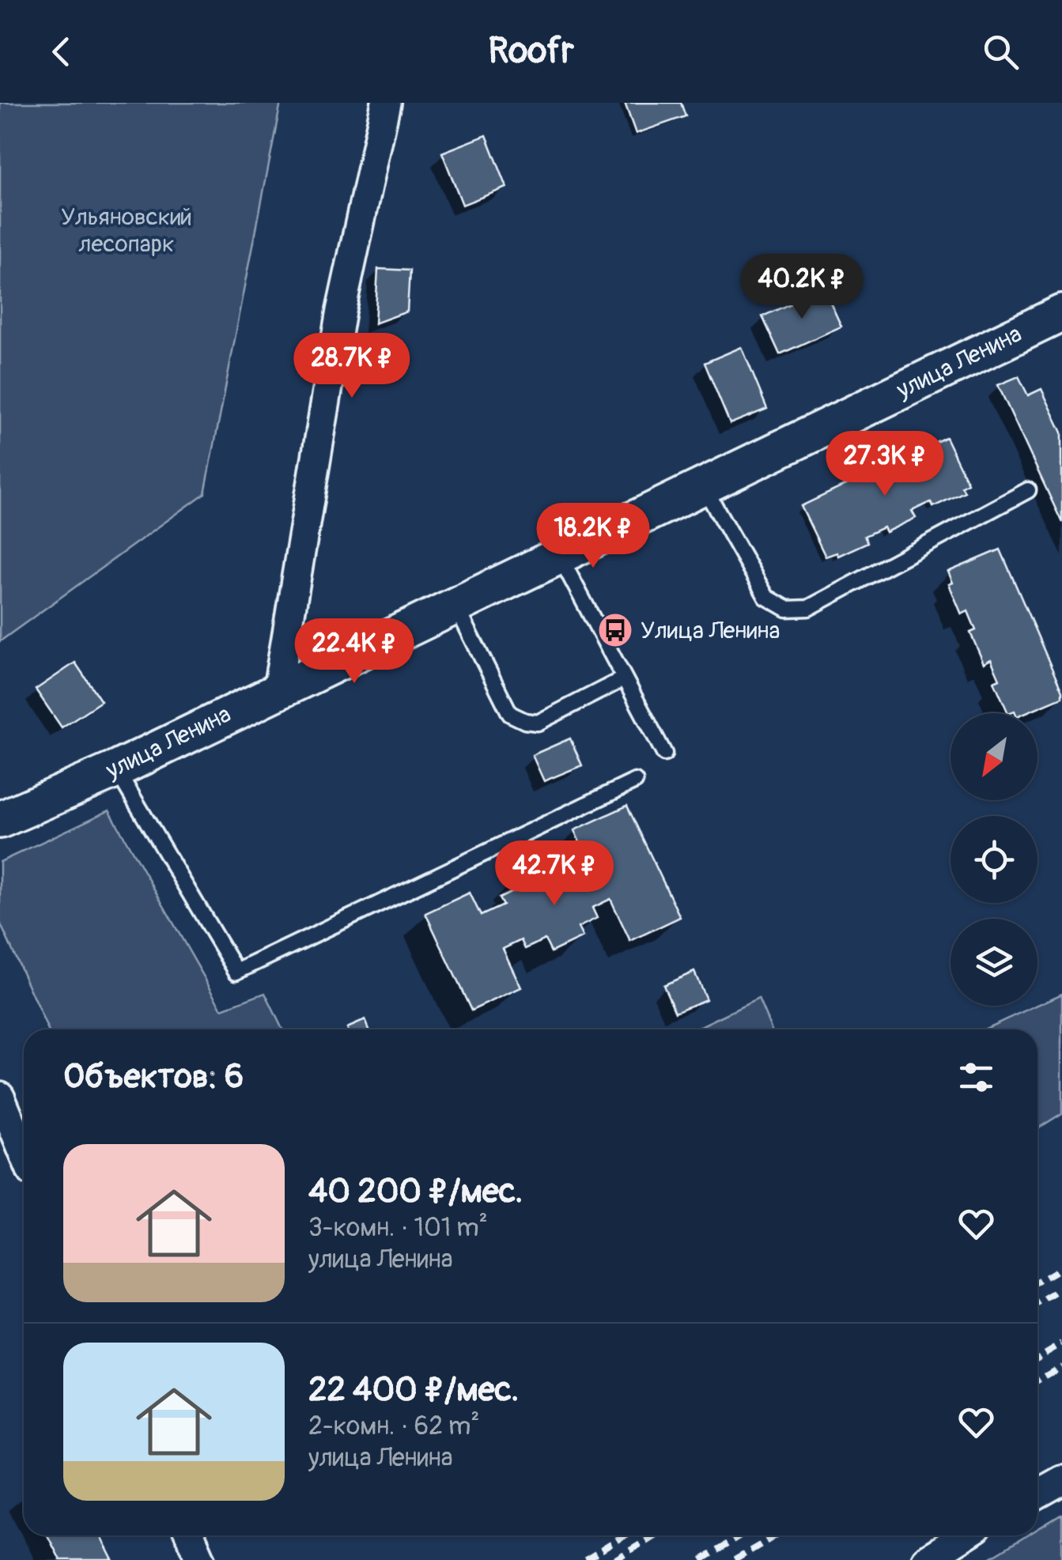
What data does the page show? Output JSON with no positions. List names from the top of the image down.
{
  "streets": {
    "street": ["улица Ленина"]
  },
  "parks": ["Ульяновский лесопарк"],
  "places": {
    "bus stop": ["Улица Ленина"]
  },
  "north": "bottom left",
  "page": {
    "header": "Roofr",
    "price": [
      "40.2K ₽",
      "28.7K ₽",
      "27.3K ₽",
      "18.2K ₽",
      "22.4K ₽",
      "42.7K ₽"
    ],
    "heading": "Объектов: 6",
    "list": [
      {
        "name": "40 200 ₽/мес.",
        "note": "3-комн. · 101 m² · улица Ленина"
      },
      {
        "name": "22 400 ₽/мес.",
        "note": "2-комн. · 62 m² · улица Ленина"
      }
    ]
  }
}
